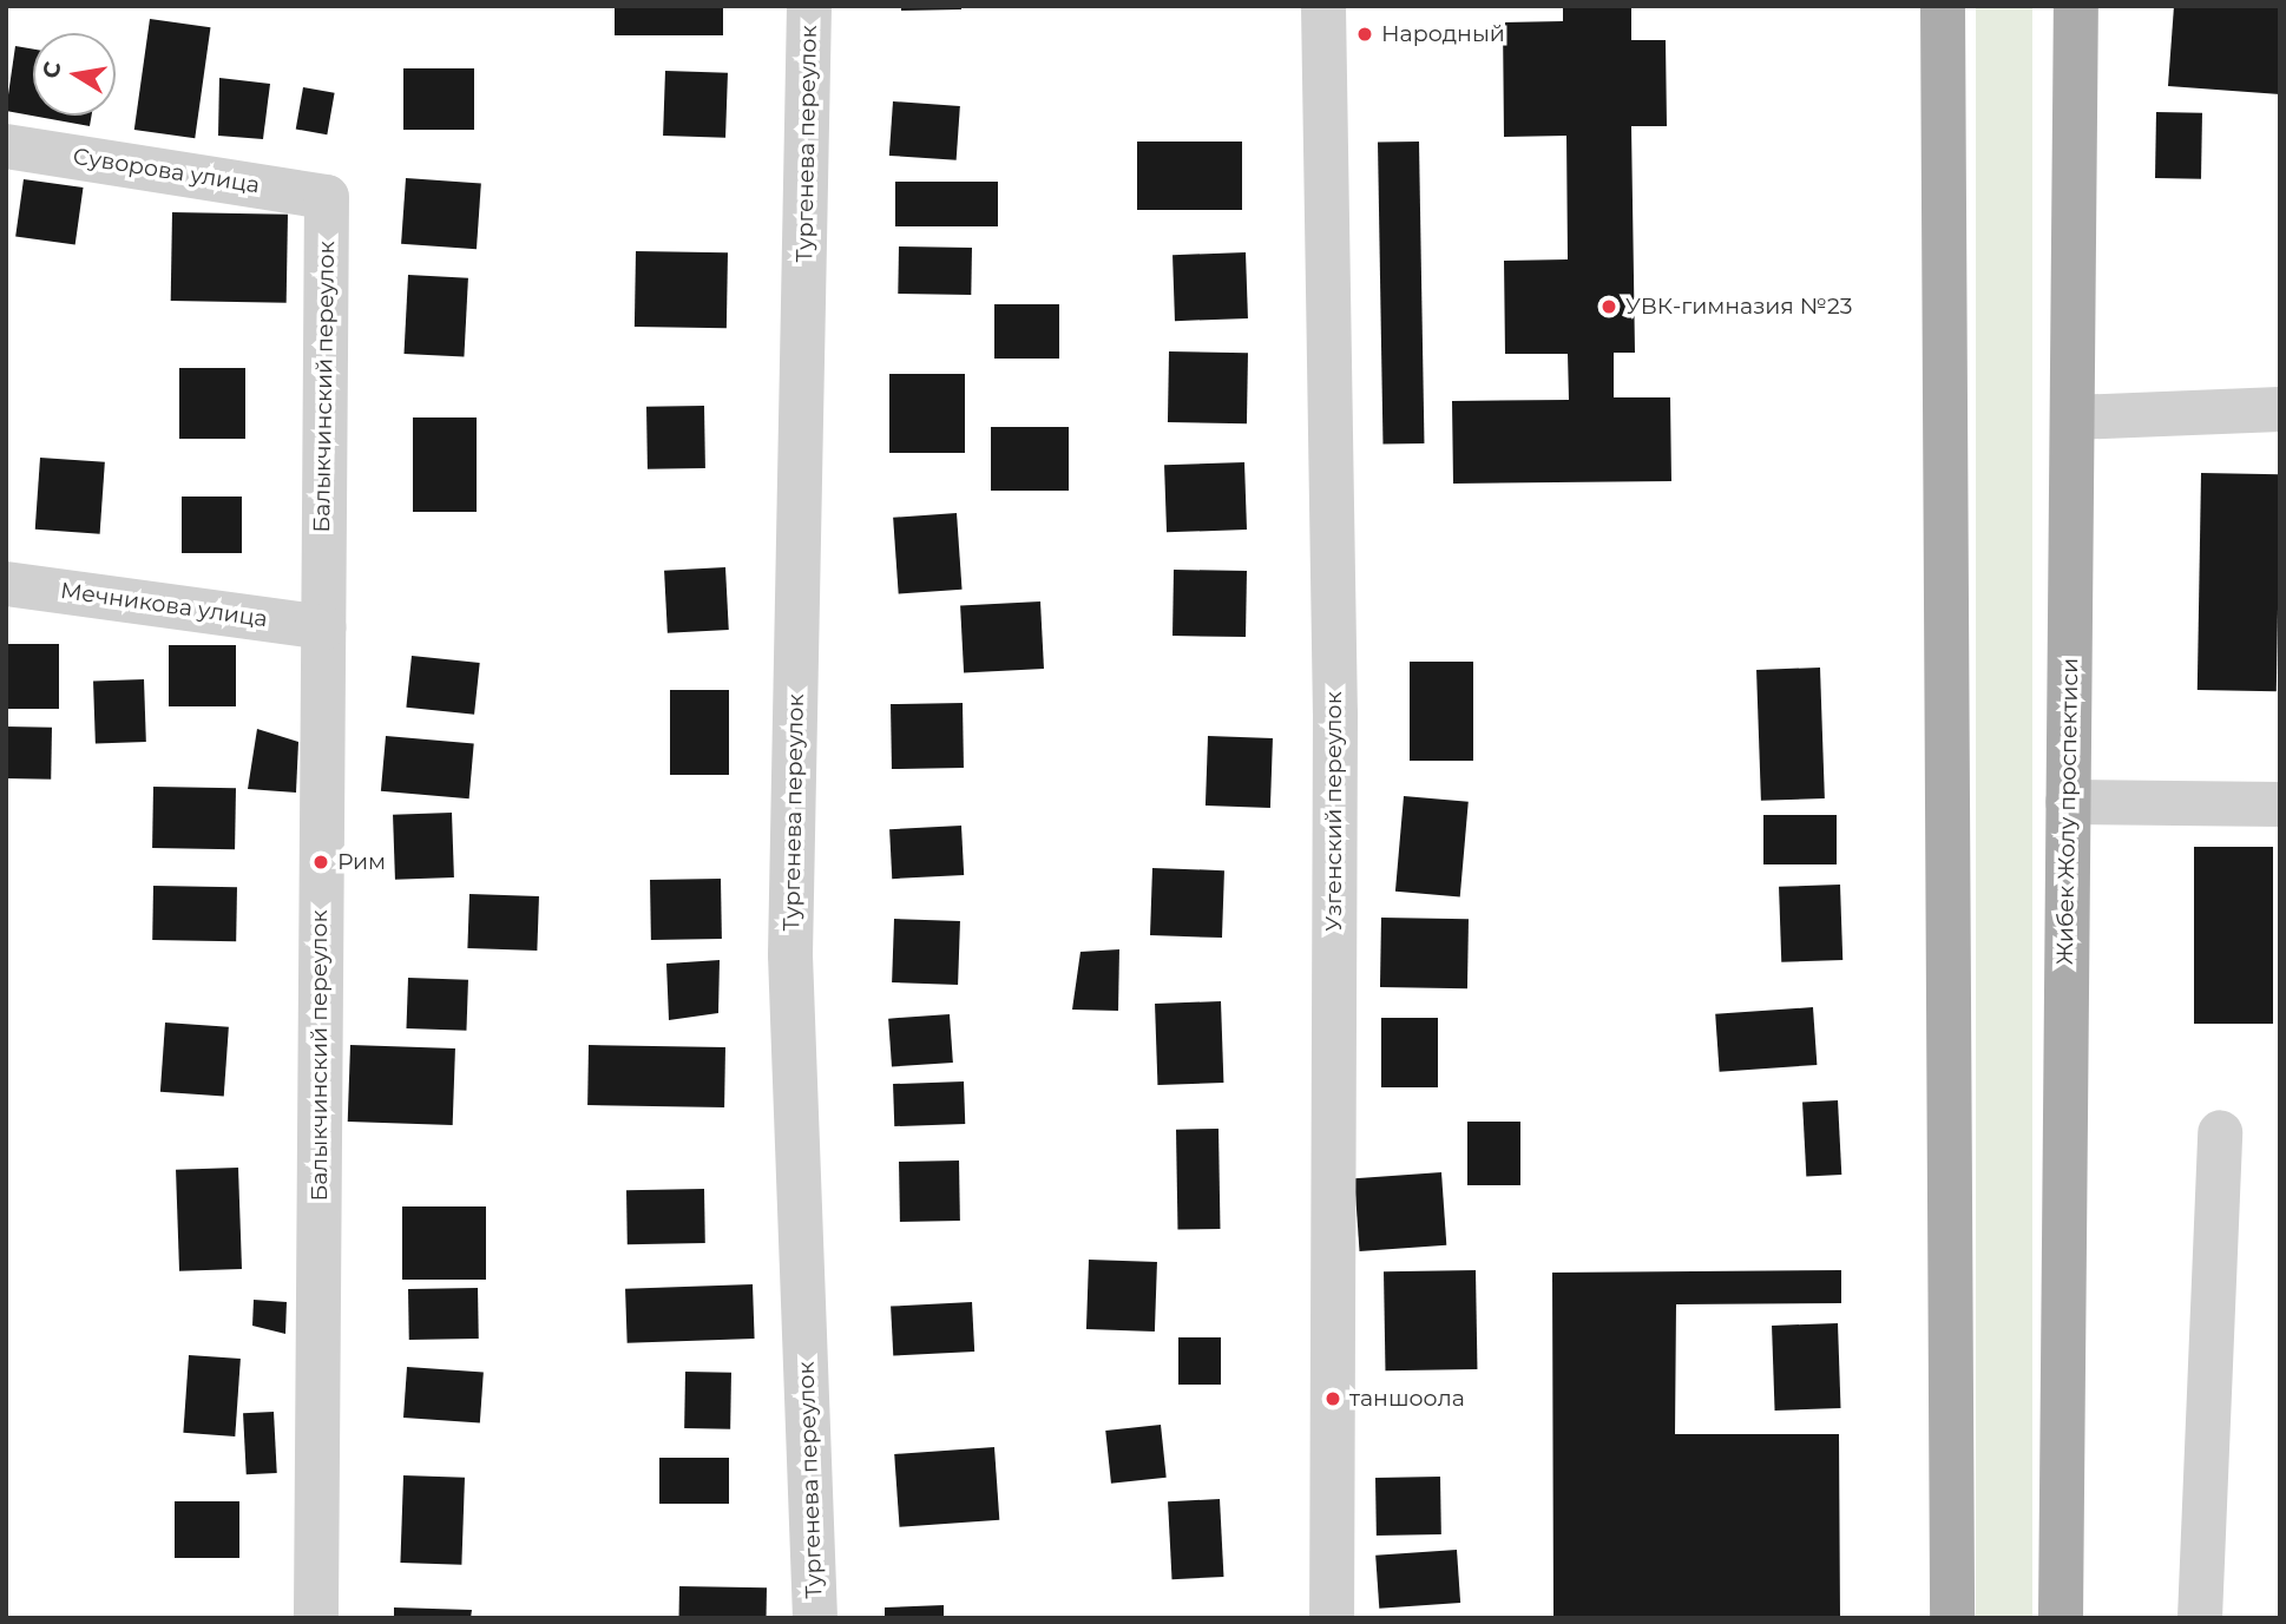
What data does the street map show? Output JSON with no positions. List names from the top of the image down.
{
  "streets": {
    "main road": ["Жибек Жолу проспектиси"],
    "street": [
      "Тургенева переулок",
      "Суворова улица",
      "Балыкчинский переулок",
      "Мечникова улица",
      "Узгенский переулок"
    ]
  },
  "crossings": [
    ["Суворова улица", "Балыкчинский переулок"],
    ["Балыкчинский переулок", "Мечникова улица"]
  ],
  "places": [
    "Народный",
    "УВК-гимназия №23",
    "Рим",
    "таншоола"
  ],
  "north": "left"
}
